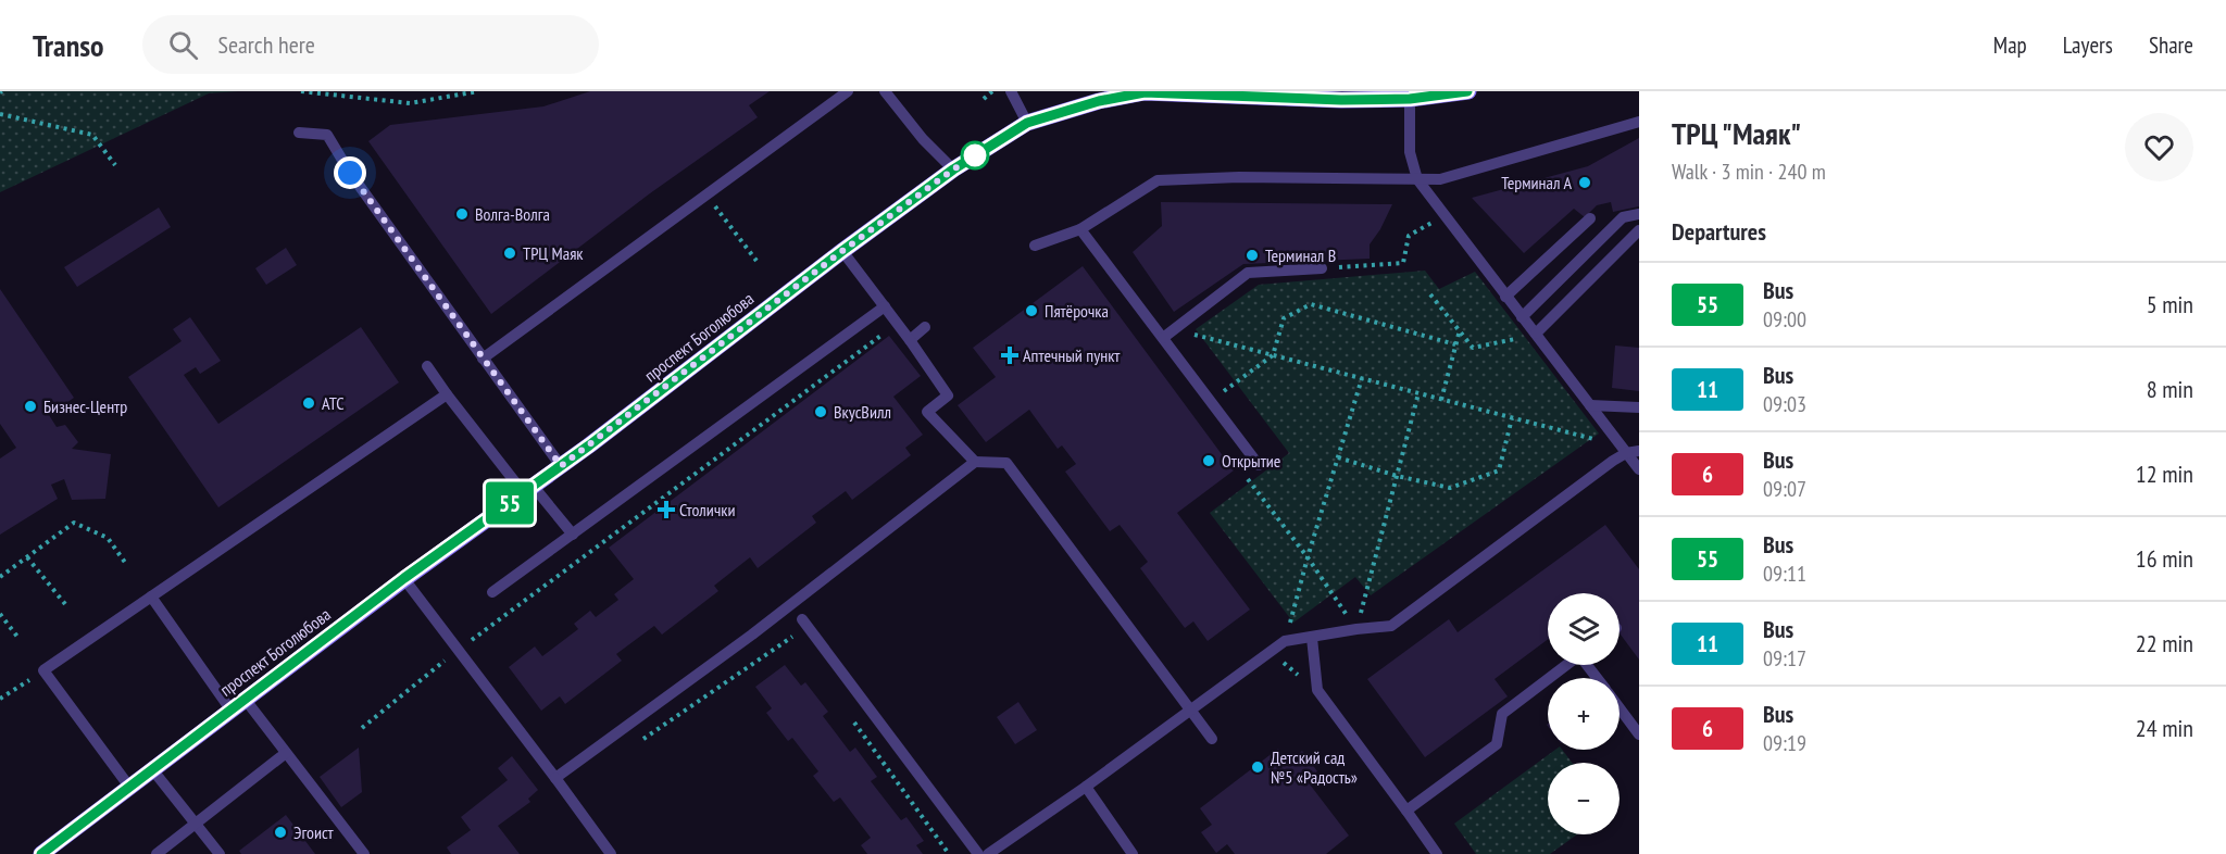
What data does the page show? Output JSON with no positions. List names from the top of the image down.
{
  "streets": {
    "main road": ["проспект Боголюбова"]
  },
  "places": {
    "other": [
      "Терминал А",
      "Волга-Волга",
      "ТРЦ Маяк",
      "Терминал B",
      "Пятёрочка",
      "АТС",
      "Бизнес-Центр",
      "ВкусВилл",
      "Открытие",
      "Детский сад №5 «Радость»",
      "Эгоист"
    ],
    "health": ["Аптечный пункт", "Столички"]
  },
  "lines": ["bus line 55"],
  "page": {
    "header": "Transo",
    "search": "Search here",
    "nav": ["Map", "Layers", "Share"],
    "on_map": "55",
    "heading": [
      ["ТРЦ \"Маяк\"", "Walk · 3 min · 240 m"],
      "Departures"
    ],
    "list": [
      {
        "mark": "55",
        "name": "Bus",
        "note": "09:00",
        "value": "5 min"
      },
      {
        "mark": "11",
        "name": "Bus",
        "note": "09:03",
        "value": "8 min"
      },
      {
        "mark": "6",
        "name": "Bus",
        "note": "09:07",
        "value": "12 min"
      },
      {
        "mark": "55",
        "name": "Bus",
        "note": "09:11",
        "value": "16 min"
      },
      {
        "mark": "11",
        "name": "Bus",
        "note": "09:17",
        "value": "22 min"
      },
      {
        "mark": "6",
        "name": "Bus",
        "note": "09:19",
        "value": "24 min"
      }
    ],
    "map_buttons": ["+", "−"]
  }
}
